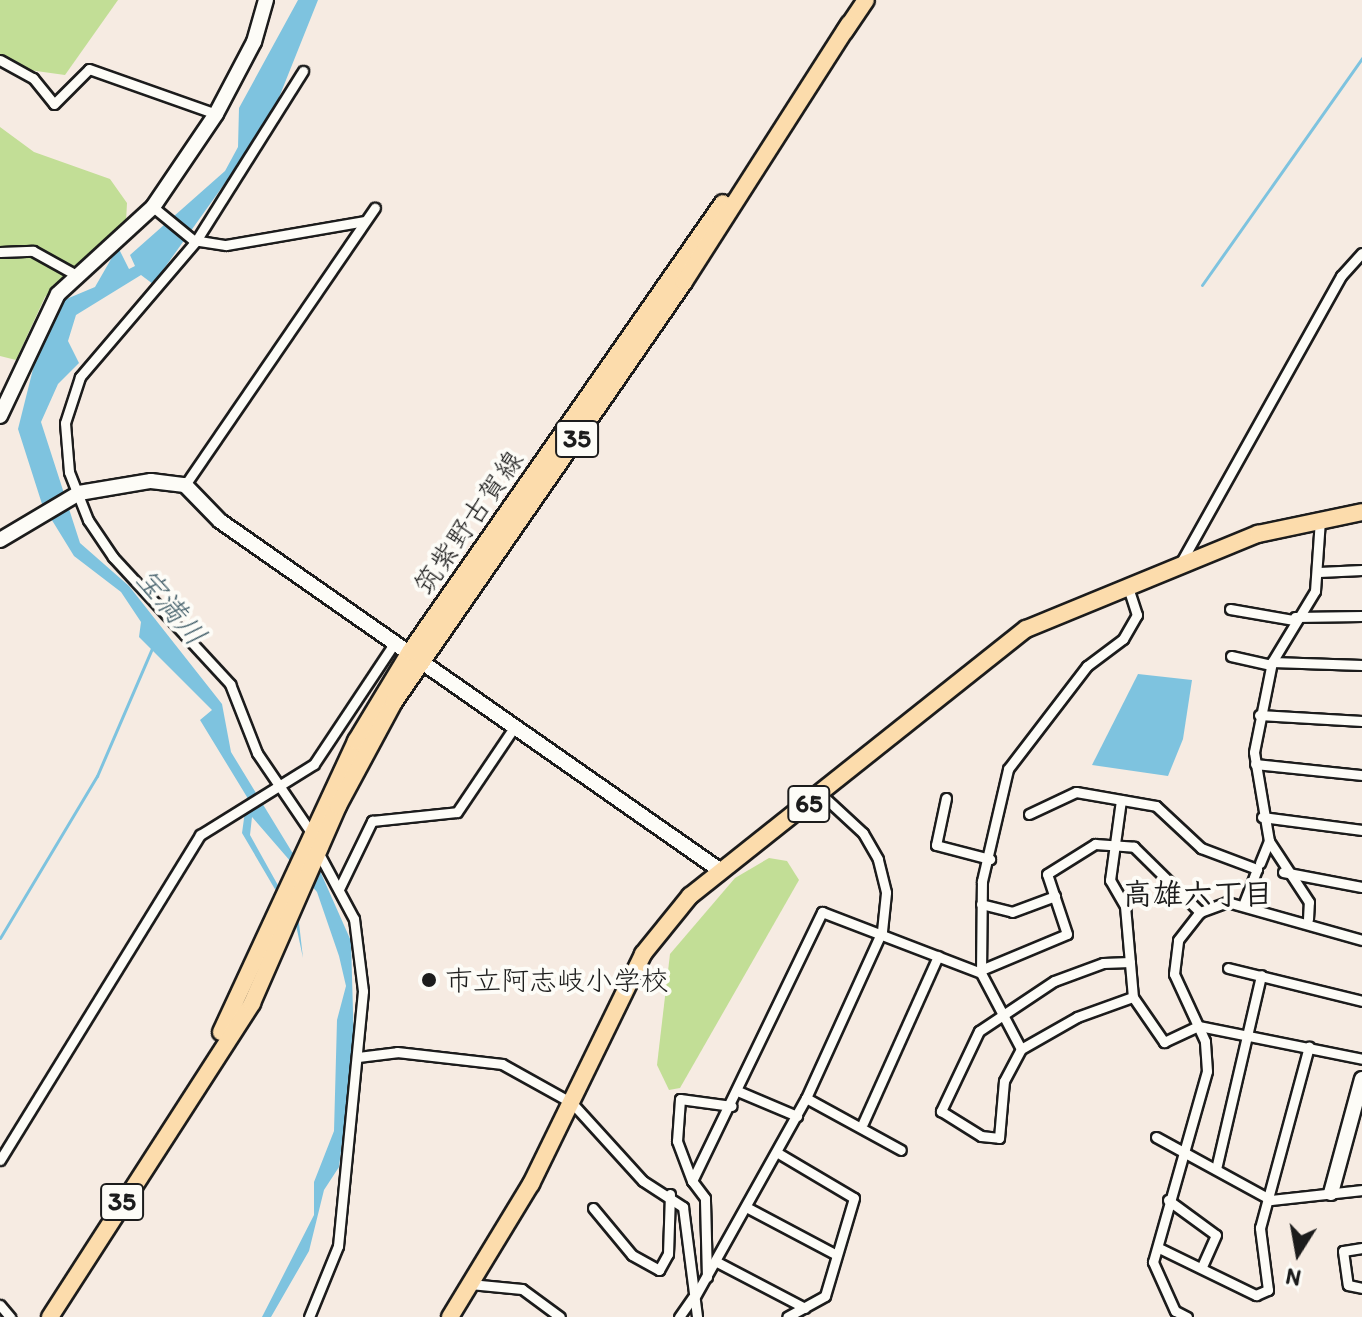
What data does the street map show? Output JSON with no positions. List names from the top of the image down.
{
  "streets": {
    "main road": ["35", "筑紫野古賀線", "65"]
  },
  "districts": ["高雄六丁目"],
  "water": ["宝満川"],
  "places": ["市立阿志岐小学校"],
  "north": "bottom"
}
